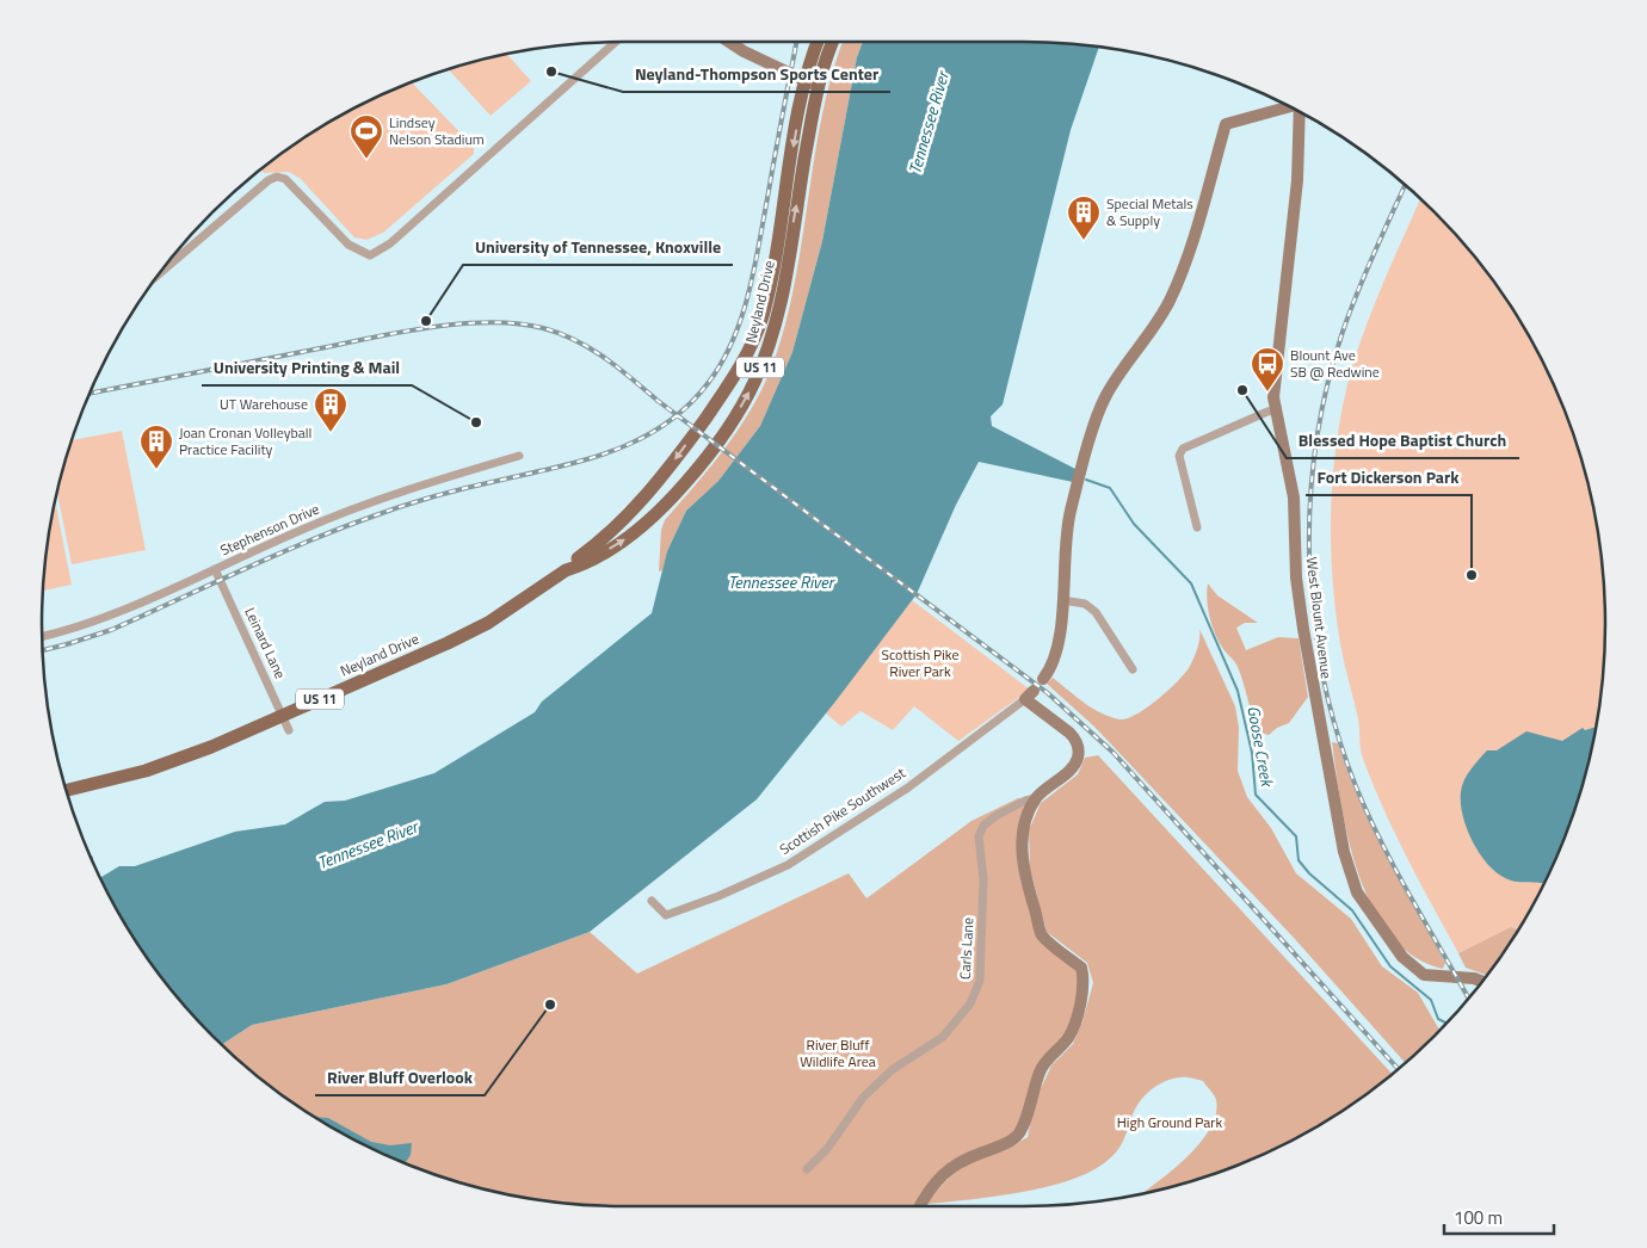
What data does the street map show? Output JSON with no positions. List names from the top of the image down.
{
  "streets": {
    "main road": ["Neyland Drive", "US 11"],
    "street": [
      "Stephenson Drive",
      "West Blount Avenue",
      "Leinard Lane",
      "Scottish Pike Southwest",
      "Carls Lane"
    ]
  },
  "crossings": [
    ["Neyland Drive", "Leinard Lane"],
    ["Stephenson Drive", "Leinard Lane"]
  ],
  "water": ["Tennessee River", "Goose Creek"],
  "parks": ["Scottish Pike River Park", "River Bluff Wildlife Area", "High Ground Park"],
  "places": {
    "other": [
      "Neyland-Thompson Sports Center",
      "University of Tennessee, Knoxville",
      "Blessed Hope Baptist Church",
      "University Printing & Mail",
      "Fort Dickerson Park",
      "River Bluff Overlook"
    ],
    "sports": ["Lindsey Nelson Stadium"],
    "building": ["Special Metals & Supply", "UT Warehouse", "Joan Cronan Volleyball Practice Facility"],
    "bus stop": ["Blount Ave SB @ Redwine"]
  },
  "scale_bar": "100 m"
}
